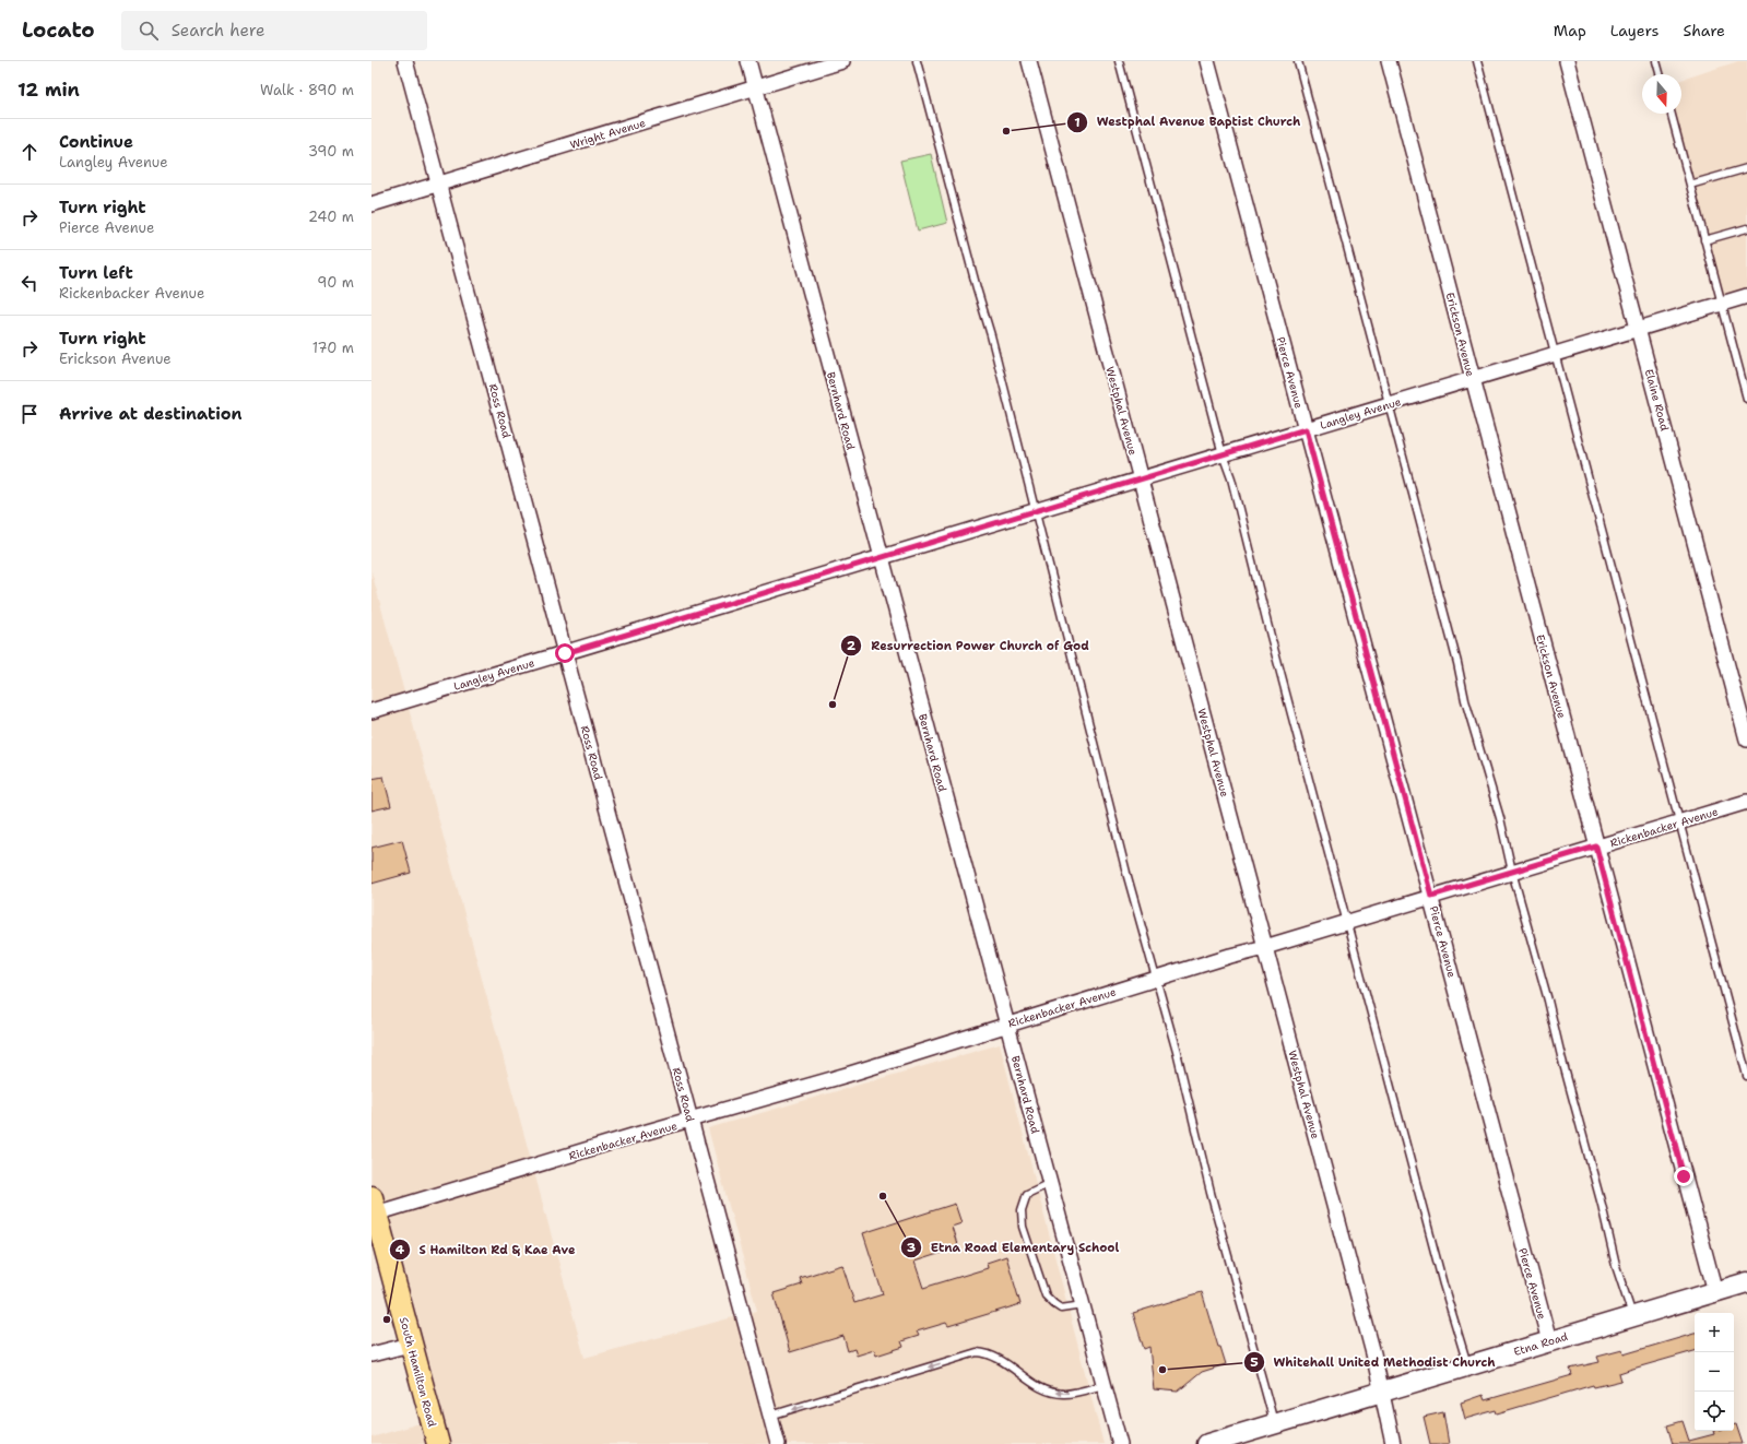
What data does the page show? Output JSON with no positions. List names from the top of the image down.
{
  "streets": {
    "main road": ["South Hamilton Road"],
    "street": [
      "Wright Avenue",
      "Erickson Avenue",
      "Pierce Avenue",
      "Elaine Road",
      "Ross Road",
      "Bernhard Road",
      "Westphal Avenue",
      "Langley Avenue",
      "Rickenbacker Avenue",
      "Etna Road"
    ]
  },
  "crossings": [
    ["Wright Avenue", "Ross Road"],
    ["Wright Avenue", "Bernhard Road"],
    ["Erickson Avenue", "Langley Avenue"],
    ["Erickson Avenue", "Rickenbacker Avenue"],
    ["Erickson Avenue", "Etna Road"],
    ["Pierce Avenue", "Langley Avenue"],
    ["Pierce Avenue", "Rickenbacker Avenue"],
    ["Pierce Avenue", "Etna Road"],
    ["Elaine Road", "Langley Avenue"],
    ["Ross Road", "Langley Avenue"],
    ["Ross Road", "Rickenbacker Avenue"],
    ["Bernhard Road", "Langley Avenue"],
    ["Bernhard Road", "Rickenbacker Avenue"],
    ["Westphal Avenue", "Langley Avenue"],
    ["Westphal Avenue", "Rickenbacker Avenue"],
    ["Westphal Avenue", "Etna Road"],
    ["Rickenbacker Avenue", "South Hamilton Road"]
  ],
  "places": [
    "Westphal Avenue Baptist Church",
    "Resurrection Power Church of God",
    "Etna Road Elementary School",
    "S Hamilton Rd & Kae Ave",
    "Whitehall United Methodist Church"
  ],
  "north": "bottom",
  "page": {
    "header": "Locato",
    "search": "Search here",
    "nav": ["Map", "Layers", "Share"],
    "heading": ["12 min", "Walk · 890 m"],
    "list": [
      ["Continue", "Langley Avenue", "390 m"],
      ["Turn right", "Pierce Avenue", "240 m"],
      ["Turn left", "Rickenbacker Avenue", "90 m"],
      ["Turn right", "Erickson Avenue", "170 m"],
      "Arrive at destination"
    ],
    "map_buttons": ["+", "−"]
  }
}
